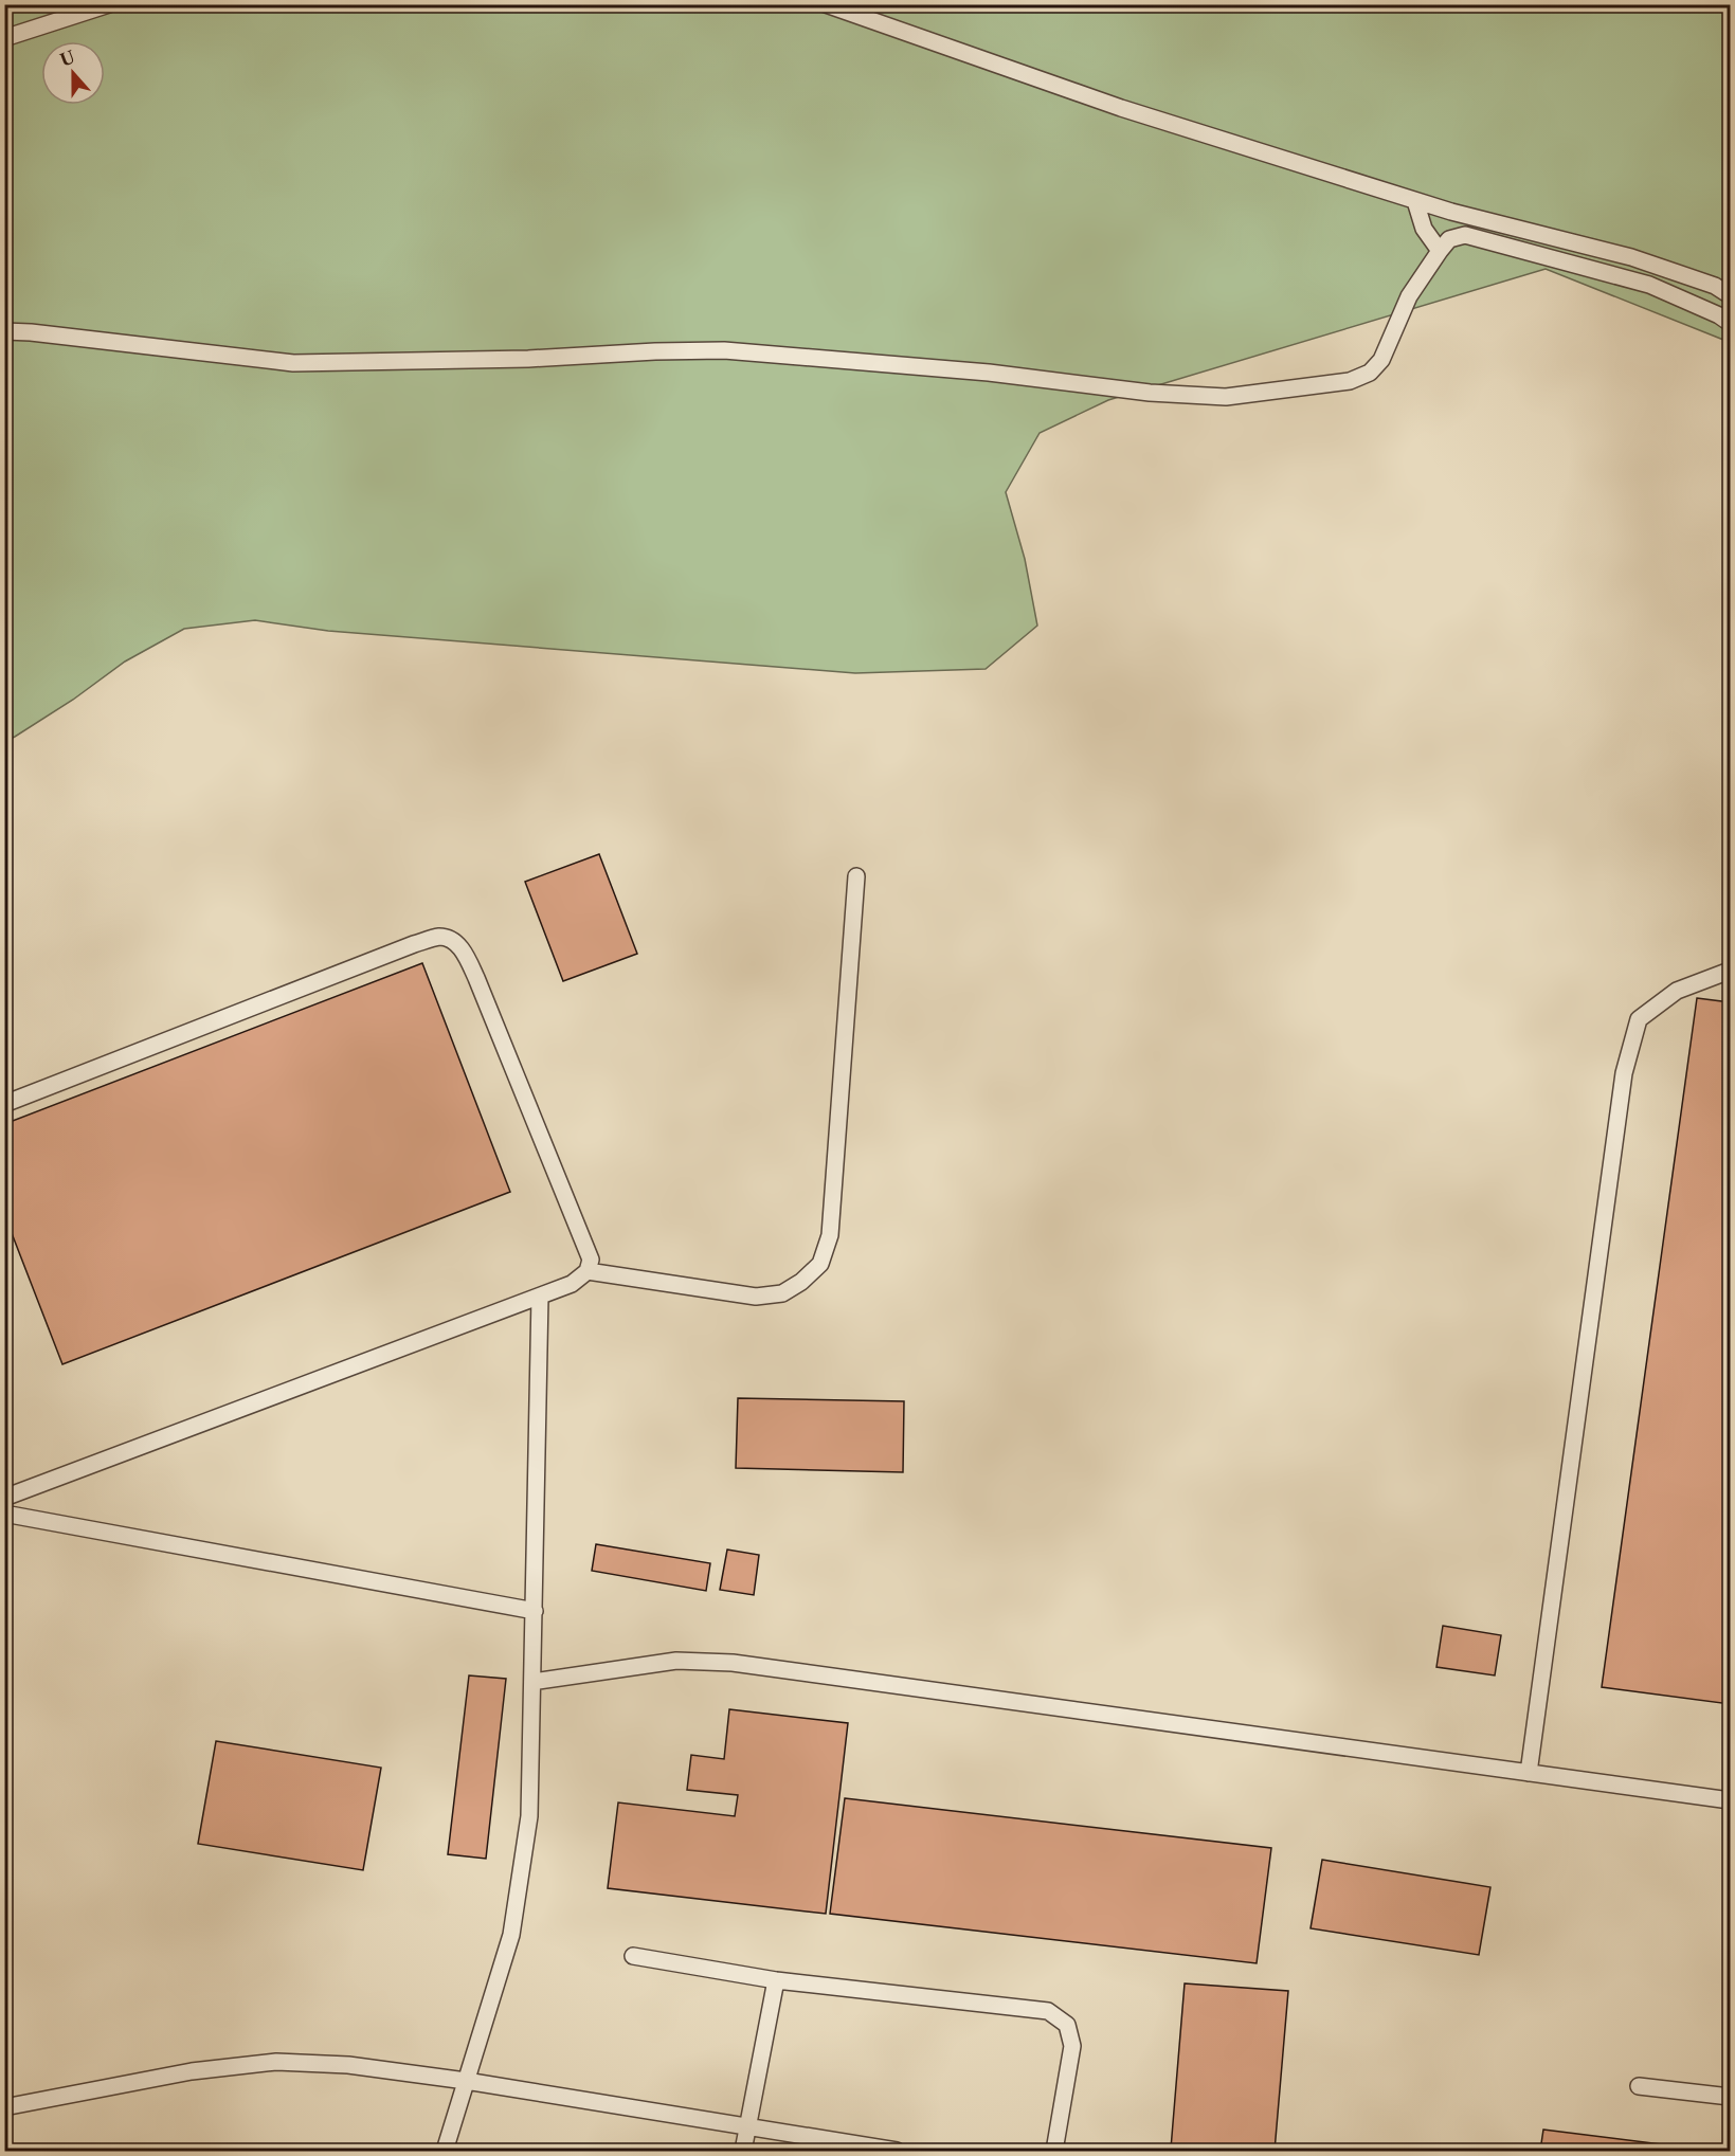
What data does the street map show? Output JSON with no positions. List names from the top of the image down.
{
  "north": "top"
}
